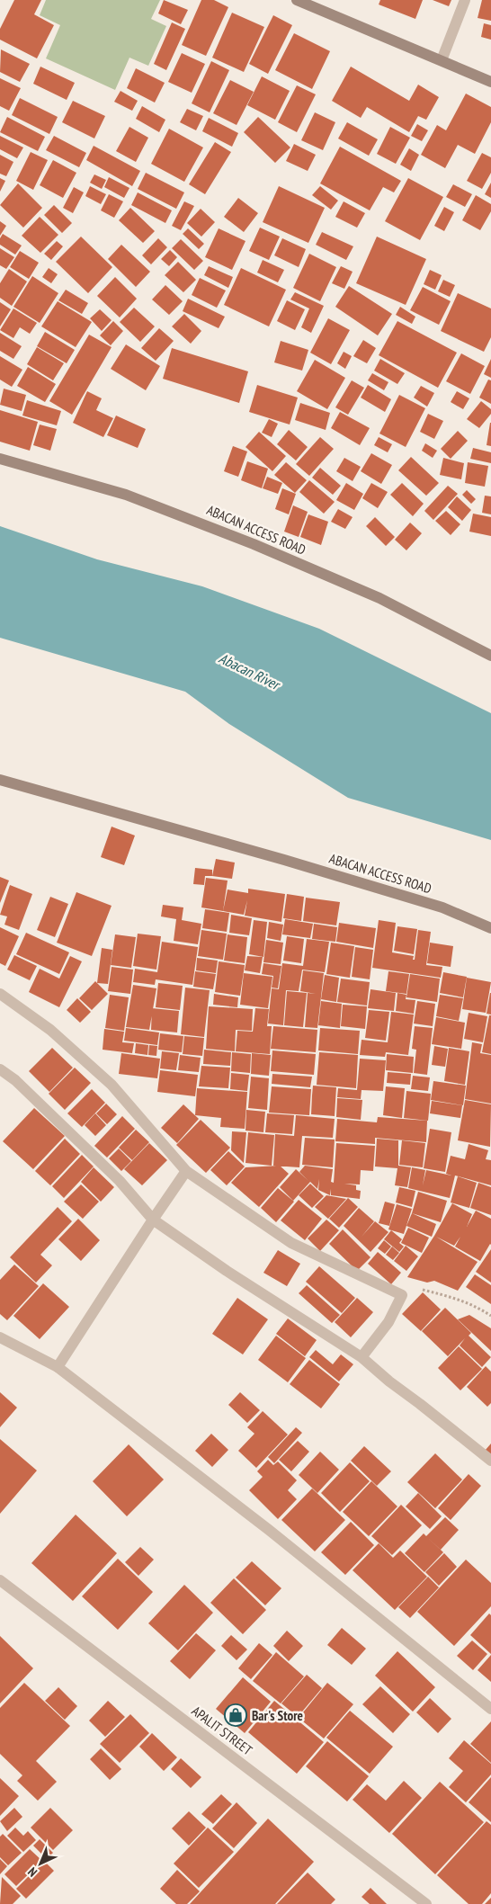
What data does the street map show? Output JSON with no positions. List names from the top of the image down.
{
  "streets": {
    "street": ["ABACAN ACCESS ROAD", "APALIT STREET"]
  },
  "water": ["Abacan River"],
  "places": {
    "shop": ["Bar's Store"]
  },
  "north": "bottom left"
}
